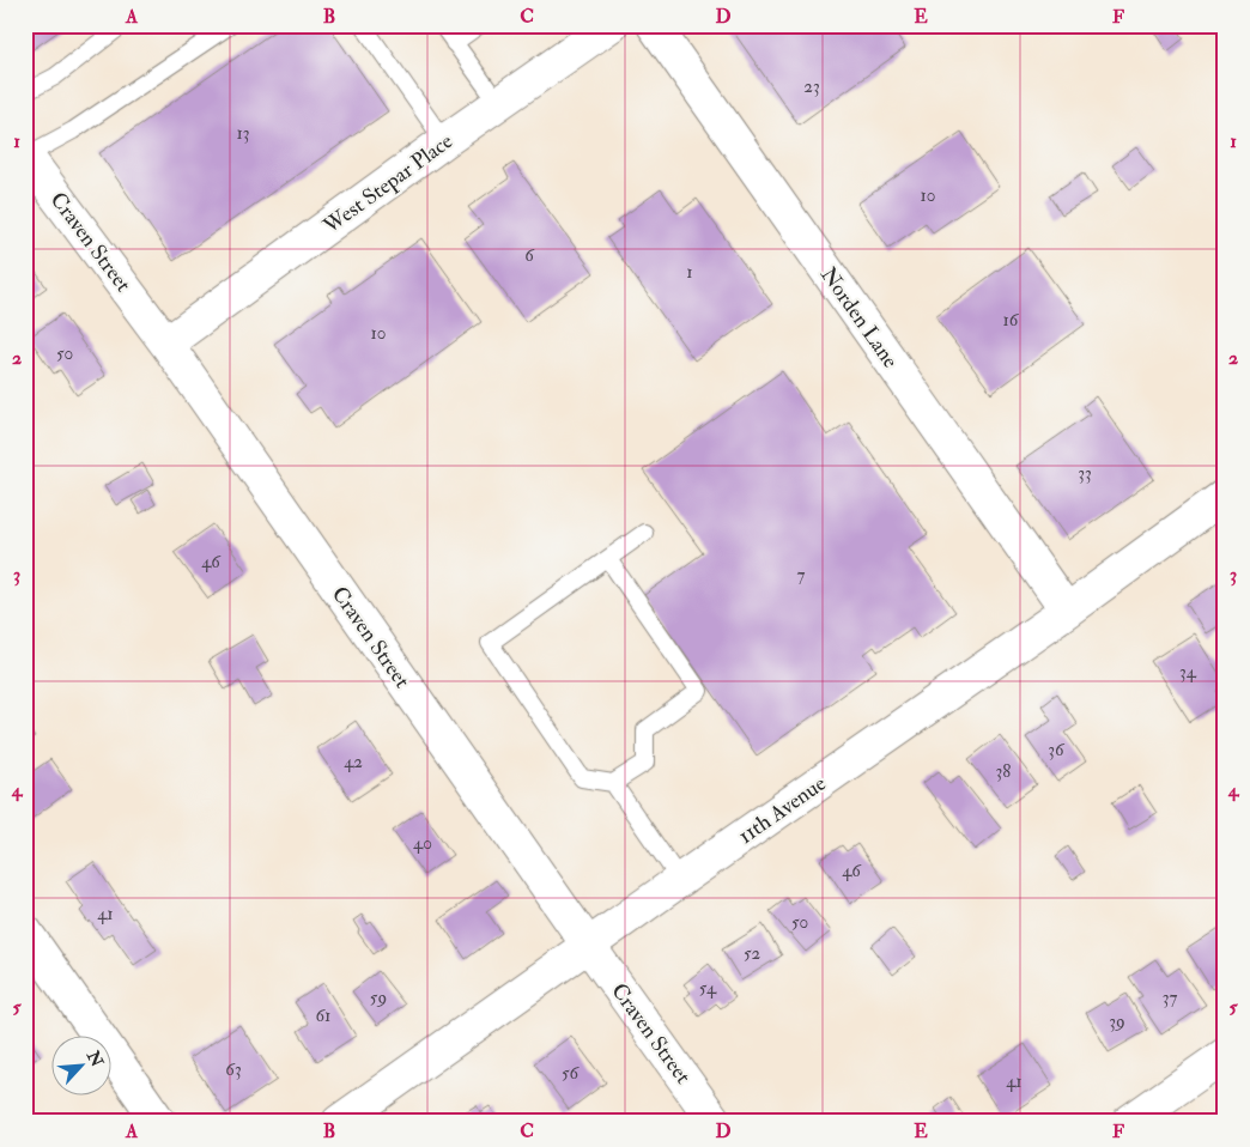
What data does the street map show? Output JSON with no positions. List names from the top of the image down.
{
  "streets": {
    "street": [
      "West Stepar Place",
      "Craven Street",
      "Norden Lane",
      "11th Avenue"
    ]
  },
  "crossings": [
    ["West Stepar Place", "Craven Street"],
    ["Craven Street", "11th Avenue"],
    ["Norden Lane", "11th Avenue"]
  ],
  "house_numbers": [
    "23",
    "13",
    "10",
    "6",
    "1",
    "16",
    "10",
    "50",
    "33",
    "46",
    "7",
    "34",
    "36",
    "42",
    "38",
    "40",
    "46",
    "41",
    "50",
    "52",
    "54",
    "59",
    "37",
    "61",
    "39",
    "63",
    "56",
    "41"
  ],
  "north": "top right",
  "grid": {
    "columns": [
      "A",
      "B",
      "C",
      "D",
      "E",
      "F"
    ],
    "rows": [
      "1",
      "2",
      "3",
      "4",
      "5"
    ]
  }
}
